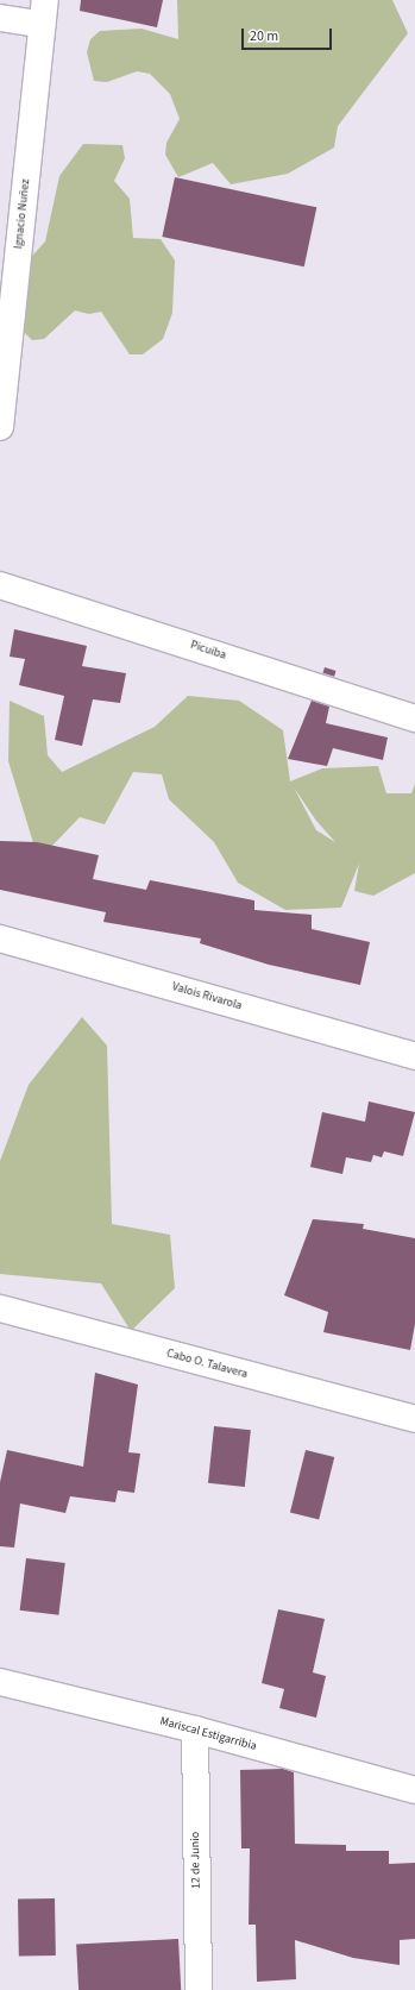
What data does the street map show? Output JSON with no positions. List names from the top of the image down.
{
  "streets": {
    "street": [
      "Ignacio Nuñez",
      "Picuiba",
      "Valois Rivarola",
      "Cabo O. Talavera",
      "Mariscal Estigarribia",
      "12 de Junio"
    ]
  },
  "crossings": [
    ["Mariscal Estigarribia", "12 de Junio"]
  ],
  "scale_bar": "20 m"
}
